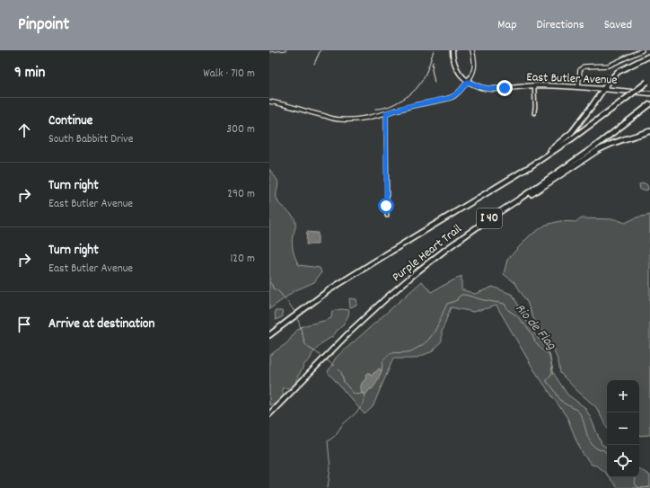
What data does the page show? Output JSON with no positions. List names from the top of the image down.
{
  "streets": {
    "highway": ["I 40", "Purple Heart Trail"],
    "main road": ["East Butler Avenue"]
  },
  "water": ["Rio de Flag"],
  "page": {
    "header": "Pinpoint",
    "nav": ["Map", "Directions", "Saved"],
    "heading": ["9 min", "Walk · 710 m"],
    "list": [
      ["Continue", "South Babbitt Drive", "300 m"],
      ["Turn right", "East Butler Avenue", "290 m"],
      ["Turn right", "East Butler Avenue", "120 m"],
      "Arrive at destination"
    ],
    "map_buttons": ["+", "−"]
  }
}
